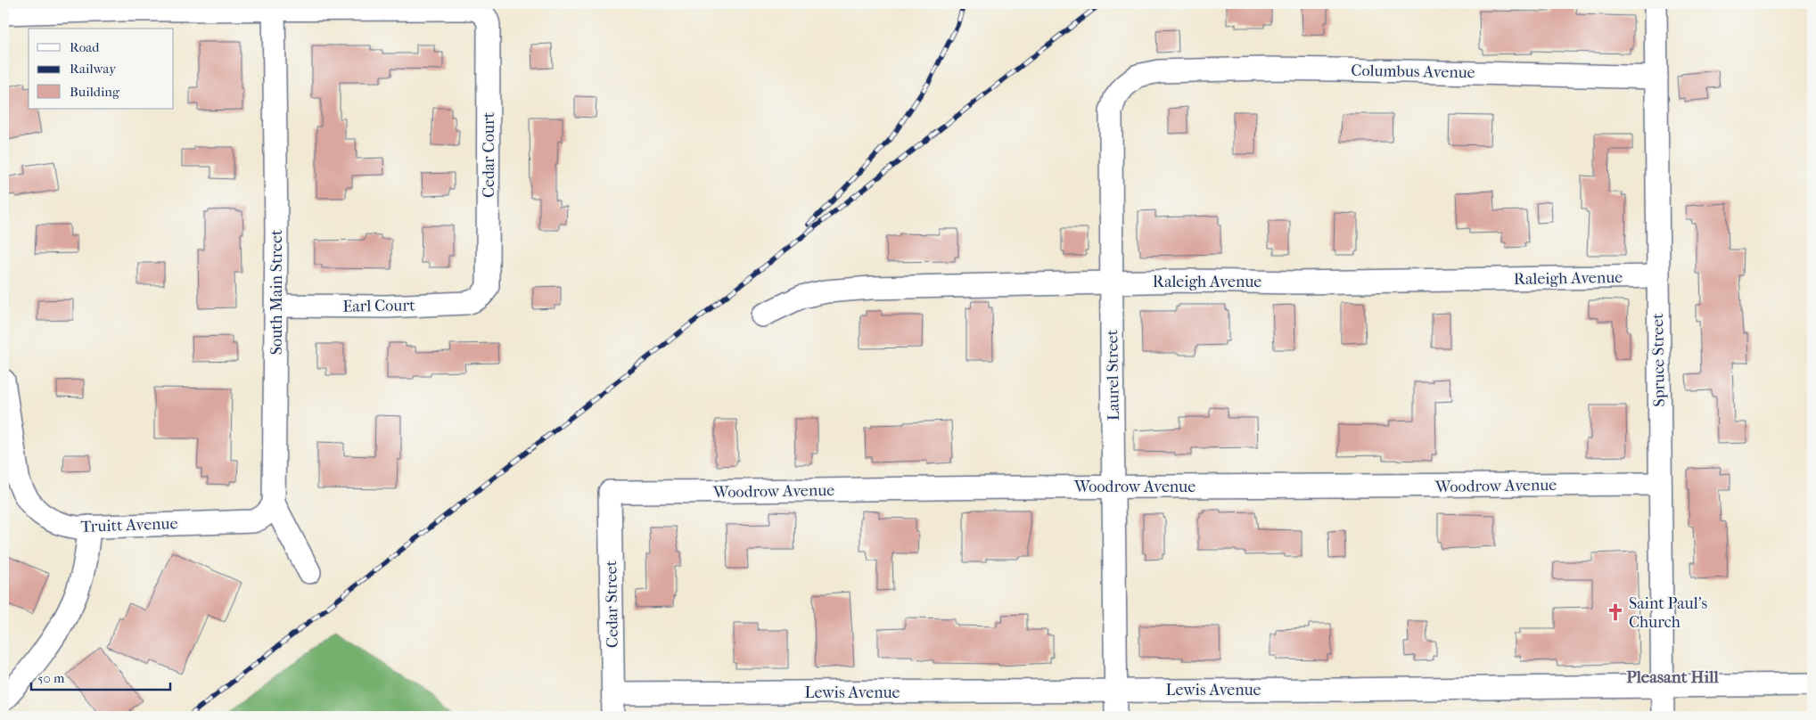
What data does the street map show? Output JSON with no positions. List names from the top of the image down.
{
  "streets": {
    "street": [
      "Columbus Avenue",
      "Cedar Court",
      "Raleigh Avenue",
      "South Main Street",
      "Earl Court",
      "Spruce Street",
      "Laurel Street",
      "Woodrow Avenue",
      "Truitt Avenue",
      "Cedar Street",
      "Lewis Avenue"
    ]
  },
  "crossings": [
    ["Columbus Avenue", "Spruce Street"],
    ["Columbus Avenue", "Laurel Street"],
    ["Cedar Court", "South Main Street"],
    ["Cedar Court", "Earl Court"],
    ["Raleigh Avenue", "Spruce Street"],
    ["Raleigh Avenue", "Laurel Street"],
    ["South Main Street", "Earl Court"],
    ["South Main Street", "Truitt Avenue"],
    ["Spruce Street", "Woodrow Avenue"],
    ["Spruce Street", "Lewis Avenue"],
    ["Laurel Street", "Woodrow Avenue"],
    ["Laurel Street", "Lewis Avenue"],
    ["Woodrow Avenue", "Cedar Street"],
    ["Cedar Street", "Lewis Avenue"]
  ],
  "districts": ["Pleasant Hill"],
  "places": {
    "church": ["Saint Paul's Church"]
  },
  "legend": ["Road", "Railway", "Building"],
  "scale_bar": "50 m"
}
